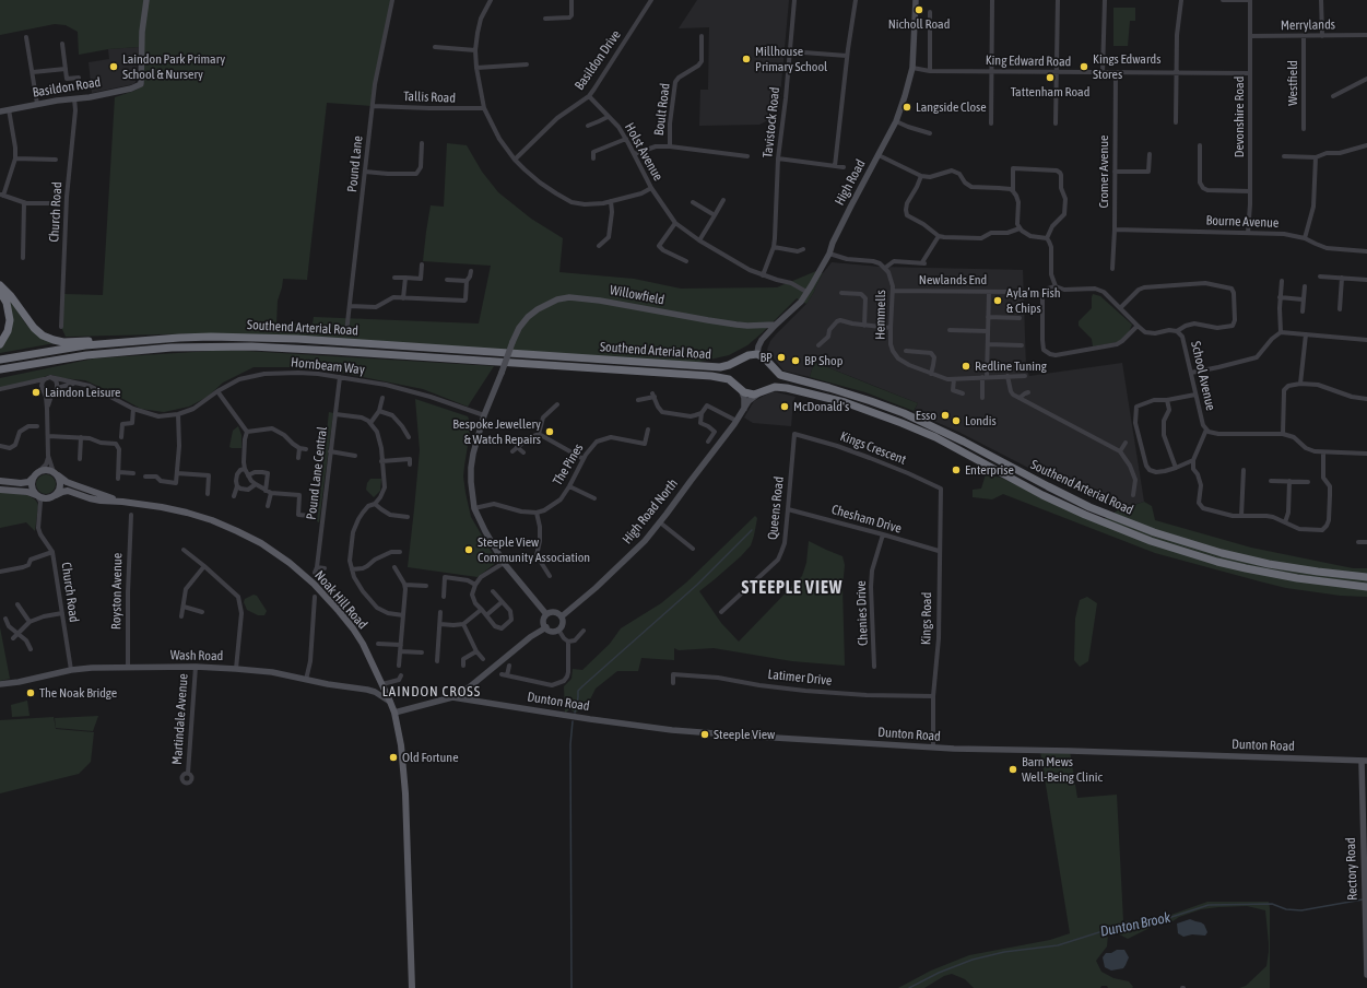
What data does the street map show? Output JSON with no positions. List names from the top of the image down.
{
  "streets": {
    "highway": ["Southend Arterial Road"],
    "main road": ["Noak Hill Road"],
    "street": [
      "Merrylands",
      "Basildon Drive",
      "King Edward Road",
      "Westfield",
      "Basildon Road",
      "Tallis Road",
      "Boult Road",
      "Devonshire Road",
      "Tavistock Road",
      "Holst Avenue",
      "Pound Lane",
      "Cromer Avenue",
      "High Road",
      "Church Road",
      "Bourne Avenue",
      "Newlands End",
      "Willowfield",
      "Hemmells",
      "Hornbeam Way",
      "School Avenue",
      "Kings Crescent",
      "The Pines",
      "Pound Lane Central",
      "Queens Road",
      "High Road North",
      "Chesham Drive",
      "Royston Avenue",
      "Chenies Drive",
      "Kings Road",
      "Wash Road",
      "Latimer Drive",
      "Dunton Road",
      "Martindale Avenue",
      "Rectory Road"
    ]
  },
  "crossings": [
    ["Merrylands", "Westfield"],
    ["Merrylands", "Devonshire Road"],
    ["Basildon Drive", "Holst Avenue"],
    ["King Edward Road", "Devonshire Road"],
    ["King Edward Road", "Cromer Avenue"],
    ["King Edward Road", "High Road"],
    ["Basildon Road", "Church Road"],
    ["Tallis Road", "Pound Lane"],
    ["Devonshire Road", "Bourne Avenue"],
    ["Tavistock Road", "Holst Avenue"],
    ["Holst Avenue", "High Road"],
    ["Cromer Avenue", "Bourne Avenue"],
    ["High Road", "Willowfield"],
    ["High Road", "Southend Arterial Road"],
    ["Church Road", "Noak Hill Road"],
    ["Church Road", "Wash Road"],
    ["Newlands End", "Hemmells"],
    ["Willowfield", "Hornbeam Way"],
    ["Willowfield", "High Road North"],
    ["Southend Arterial Road", "High Road North"],
    ["Hornbeam Way", "Pound Lane Central"],
    ["Kings Crescent", "Queens Road"],
    ["Kings Crescent", "Kings Road"],
    ["Queens Road", "Chesham Drive"],
    ["Chesham Drive", "Chenies Drive"],
    ["Chesham Drive", "Kings Road"],
    ["Royston Avenue", "Wash Road"],
    ["Noak Hill Road", "Wash Road"],
    ["Kings Road", "Latimer Drive"],
    ["Kings Road", "Dunton Road"],
    ["Wash Road", "Martindale Avenue"],
    ["Dunton Road", "Rectory Road"]
  ],
  "districts": ["STEEPLE VIEW", "LAINDON CROSS"],
  "water": ["Dunton Brook"],
  "places": [
    "Nicholl Road",
    "Millhouse Primary School",
    "Laindon Park Primary School & Nursery",
    "Kings Edwards Stores",
    "Tattenham Road",
    "Langside Close",
    "Ayla’m Fish & Chips",
    "BP",
    "BP Shop",
    "Redline Tuning",
    "Laindon Leisure",
    "McDonald's",
    "Esso",
    "Londis",
    "Bespoke Jewellery & Watch Repairs",
    "Enterprise",
    "Steeple View Community Association",
    "The Noak Bridge",
    "Steeple View",
    "Old Fortune",
    "Barn Mews Well-Being Clinic"
  ]
}
